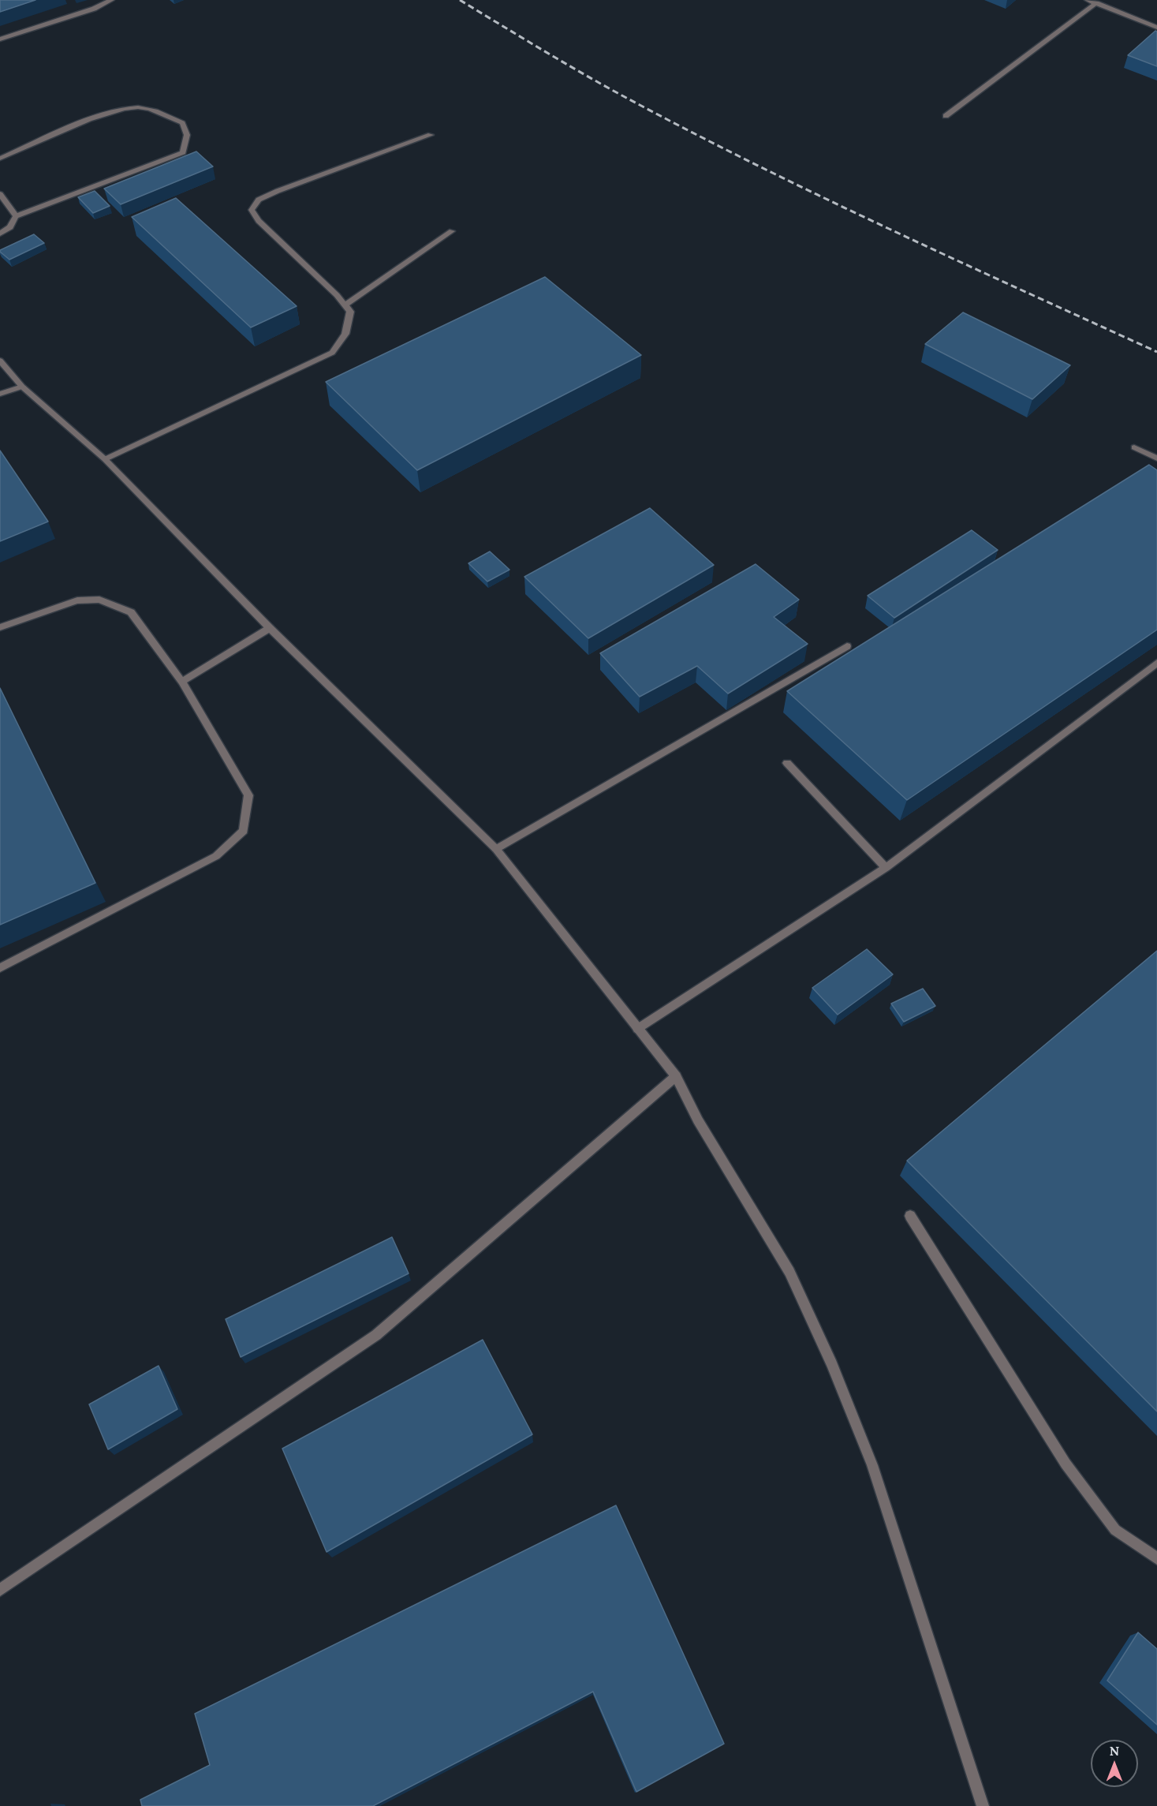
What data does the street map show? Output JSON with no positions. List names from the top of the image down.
{
  "north": "top"
}
